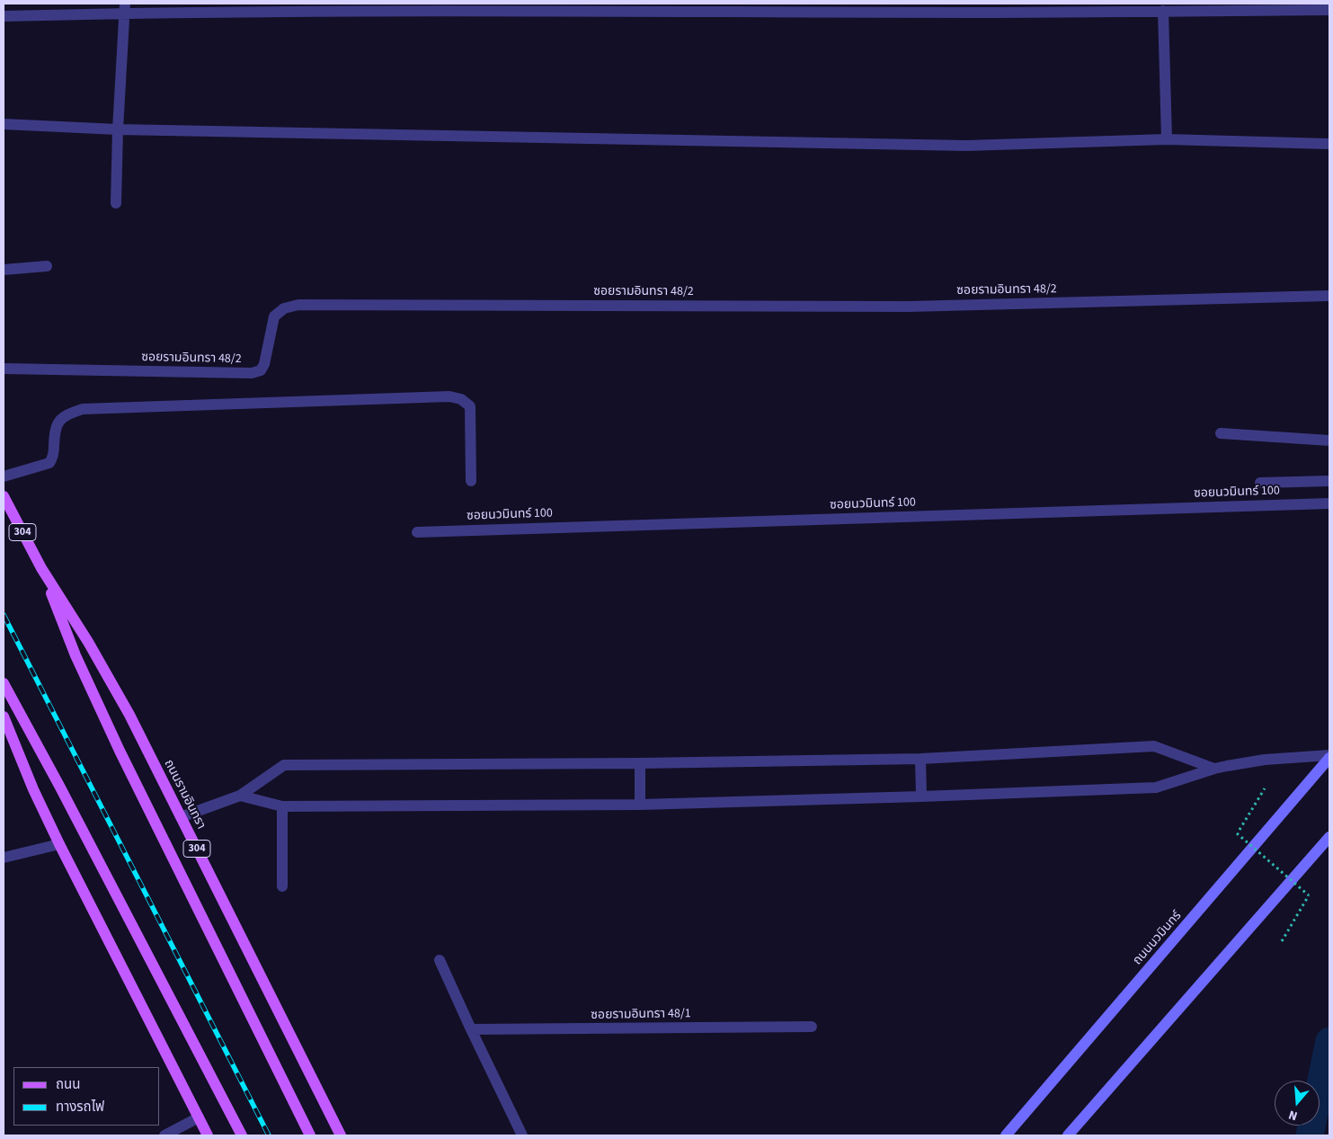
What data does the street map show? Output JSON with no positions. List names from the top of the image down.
{
  "streets": {
    "main road": ["304", "ถนนรามอินทรา", "ถนนนวมินทร์"],
    "street": ["ซอยรามอินทรา 48/2", "ซอยนวมินทร์ 100", "ซอยรามอินทรา 48/1"]
  },
  "legend": ["ถนน", "ทางรถไฟ"],
  "north": "bottom"
}
